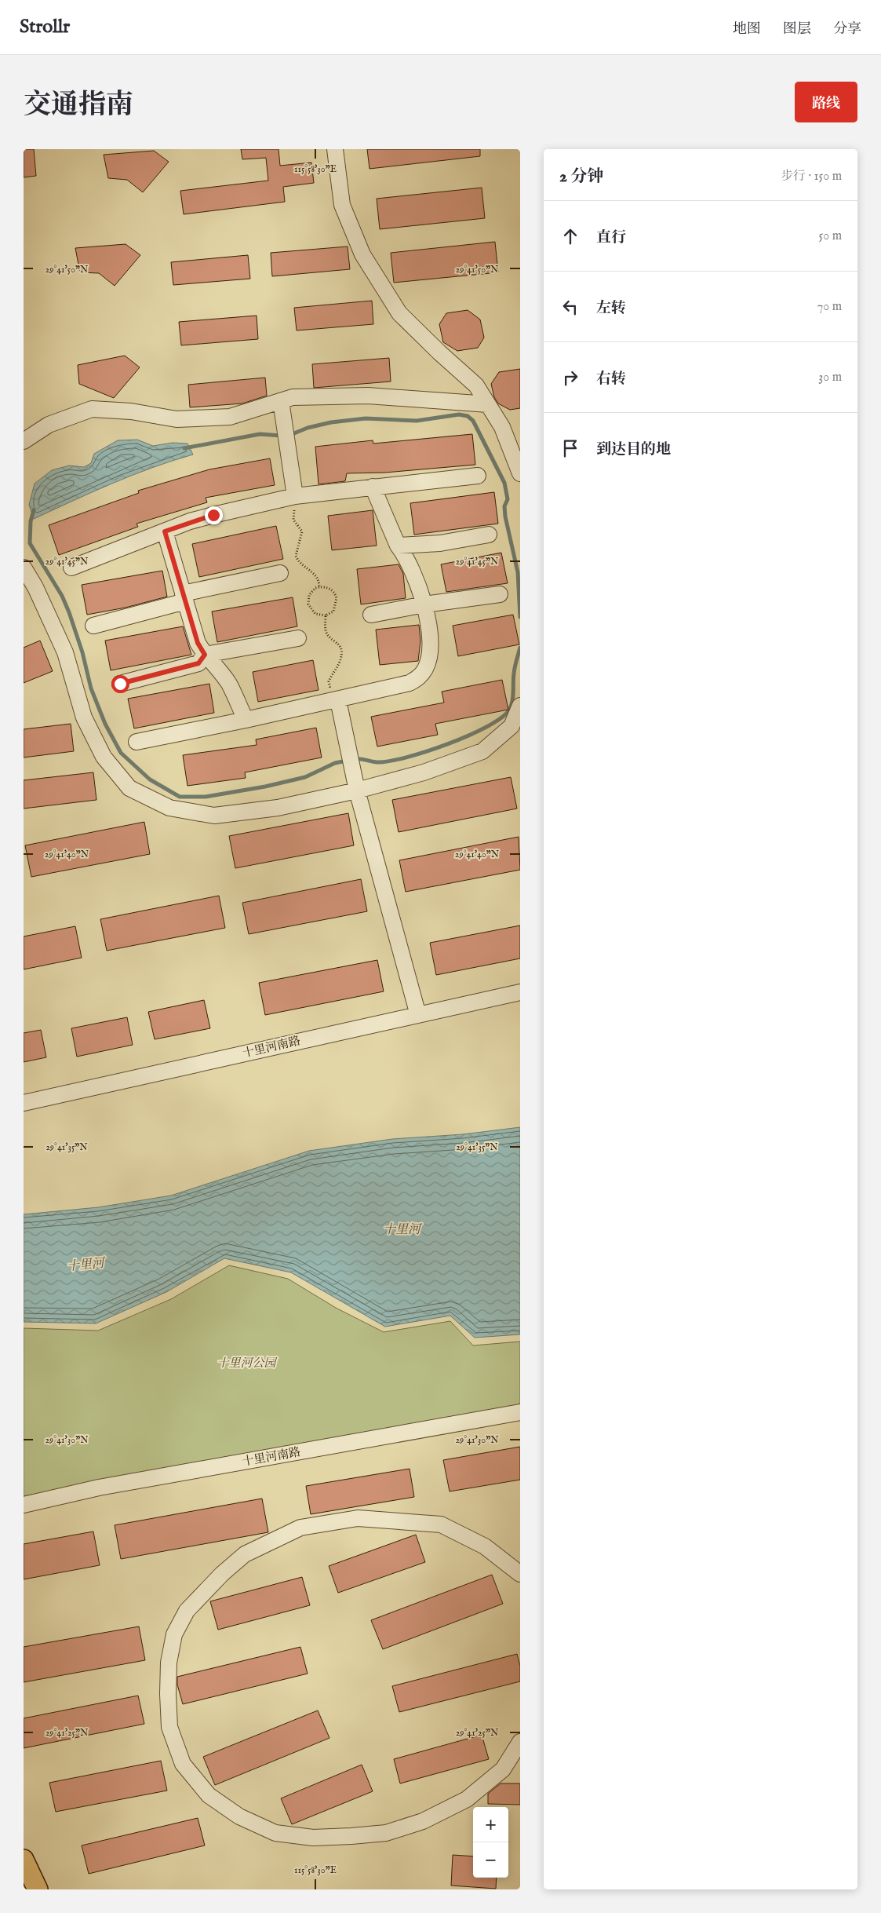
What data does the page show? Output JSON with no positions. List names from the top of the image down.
{
  "streets": {
    "street": ["十里河南路"]
  },
  "water": ["十里河"],
  "parks": ["十里河公园"],
  "page": {
    "header": "Strollr",
    "nav": ["地图", "图层", "分享"],
    "title": "交通指南",
    "buttons": "路线",
    "heading": ["2 分钟", "步行 · 150 m"],
    "list": [
      ["直行", "50 m"],
      ["左转", "70 m"],
      ["右转", "30 m"],
      "到达目的地"
    ],
    "map_buttons": ["+", "−"]
  },
  "coordinates": [
    "115°58'30\"E",
    "29°41'50\"N",
    "29°41'45\"N",
    "29°41'40\"N",
    "29°41'35\"N",
    "29°41'30\"N",
    "29°41'25\"N"
  ]
}
